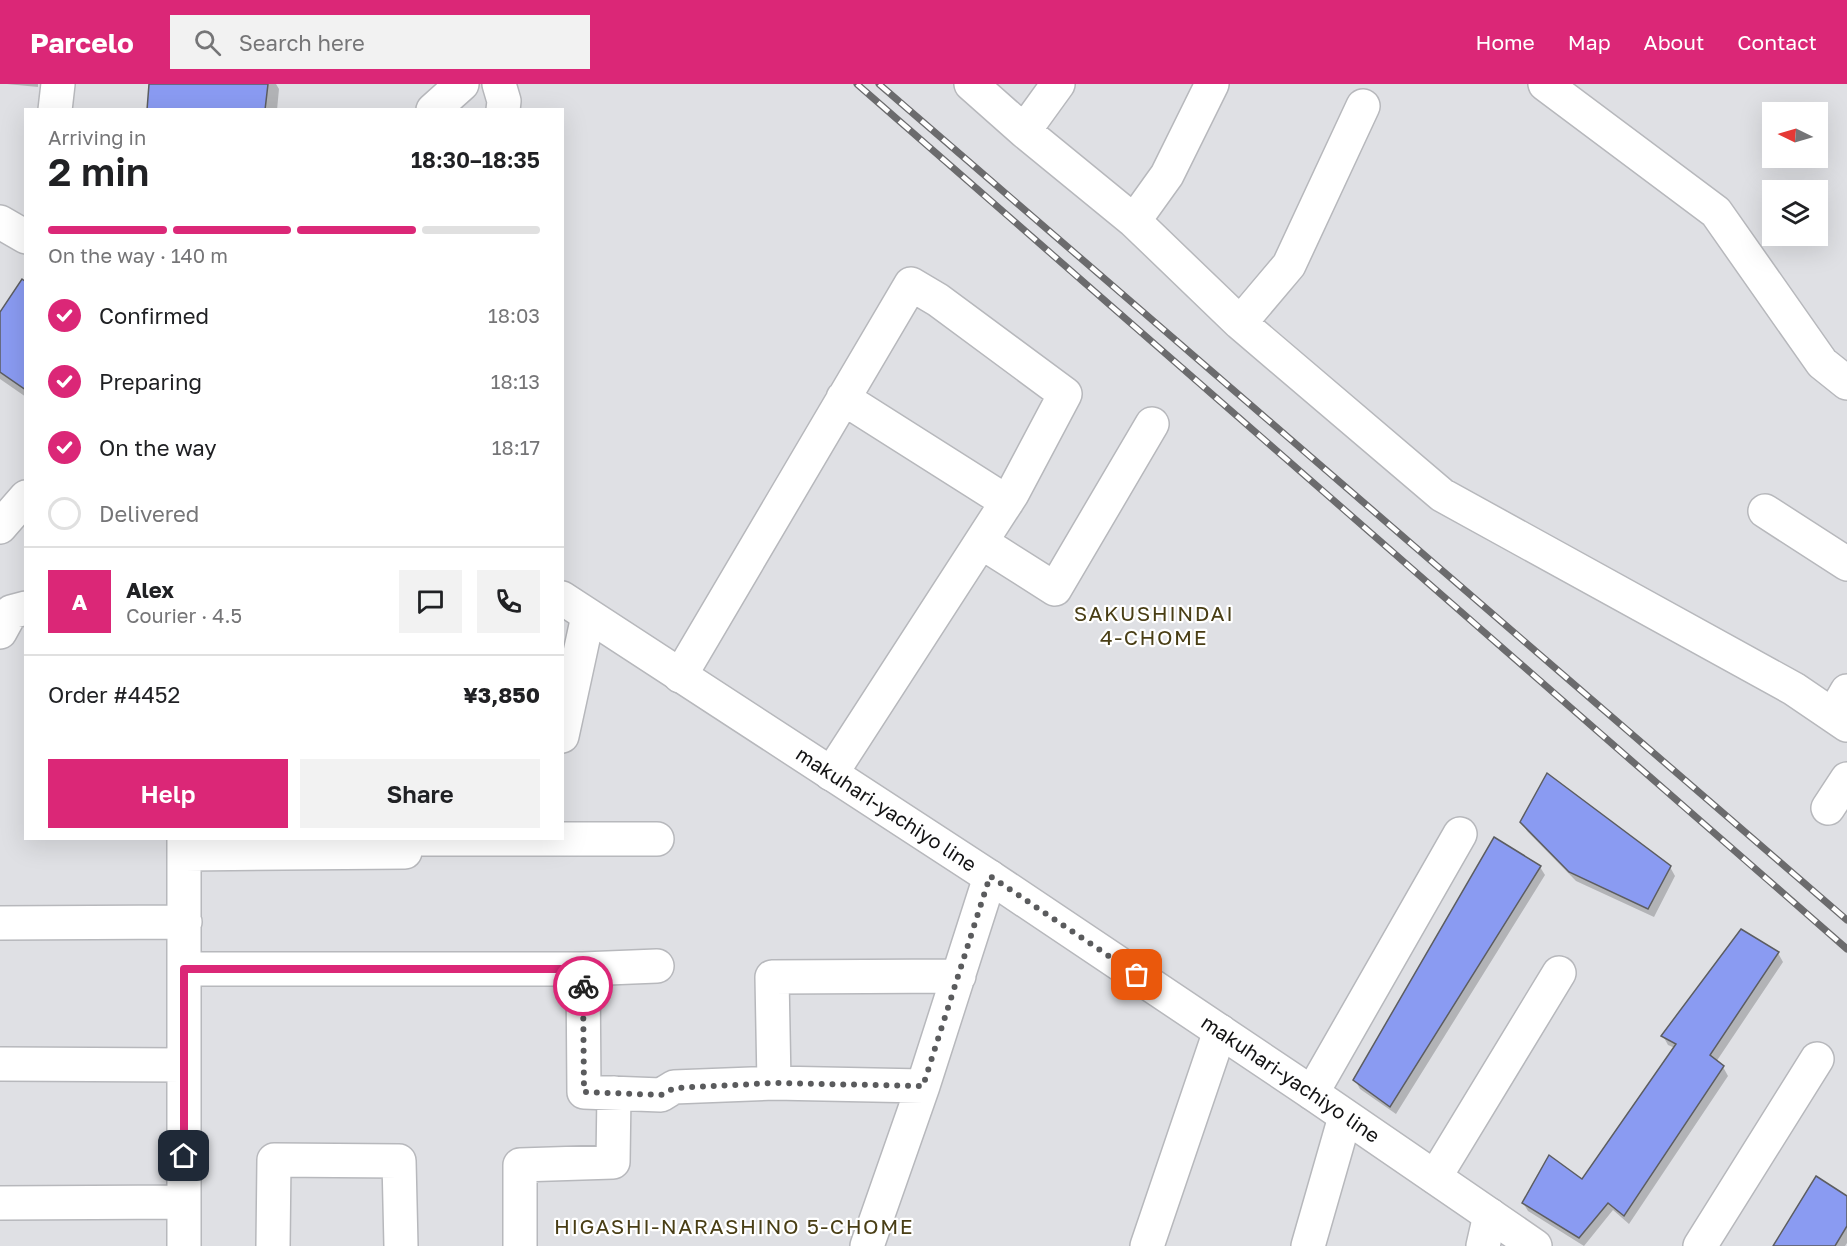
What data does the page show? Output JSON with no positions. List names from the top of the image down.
{
  "streets": {
    "street": ["makuhari-yachiyo line"]
  },
  "districts": ["SAKUSHINDAI 4-CHOME", "HIGASHI-NARASHINO 5-CHOME"],
  "north": "left",
  "page": {
    "header": "Parcelo",
    "search": "Search here",
    "nav": [
      "Home",
      "Map",
      "About",
      "Contact"
    ],
    "heading": ["2 min", "Arriving in", "18:30–18:35"],
    "panel": [
      "Alex",
      "Courier · 4.5",
      "Order #4452",
      "¥3,850"
    ],
    "bar": "On the way · 140 m",
    "list": [
      ["Confirmed", "18:03"],
      ["Preparing", "18:13"],
      ["On the way", "18:17"],
      "Delivered"
    ],
    "round": "A",
    "buttons": ["Help", "Share"]
  }
}
